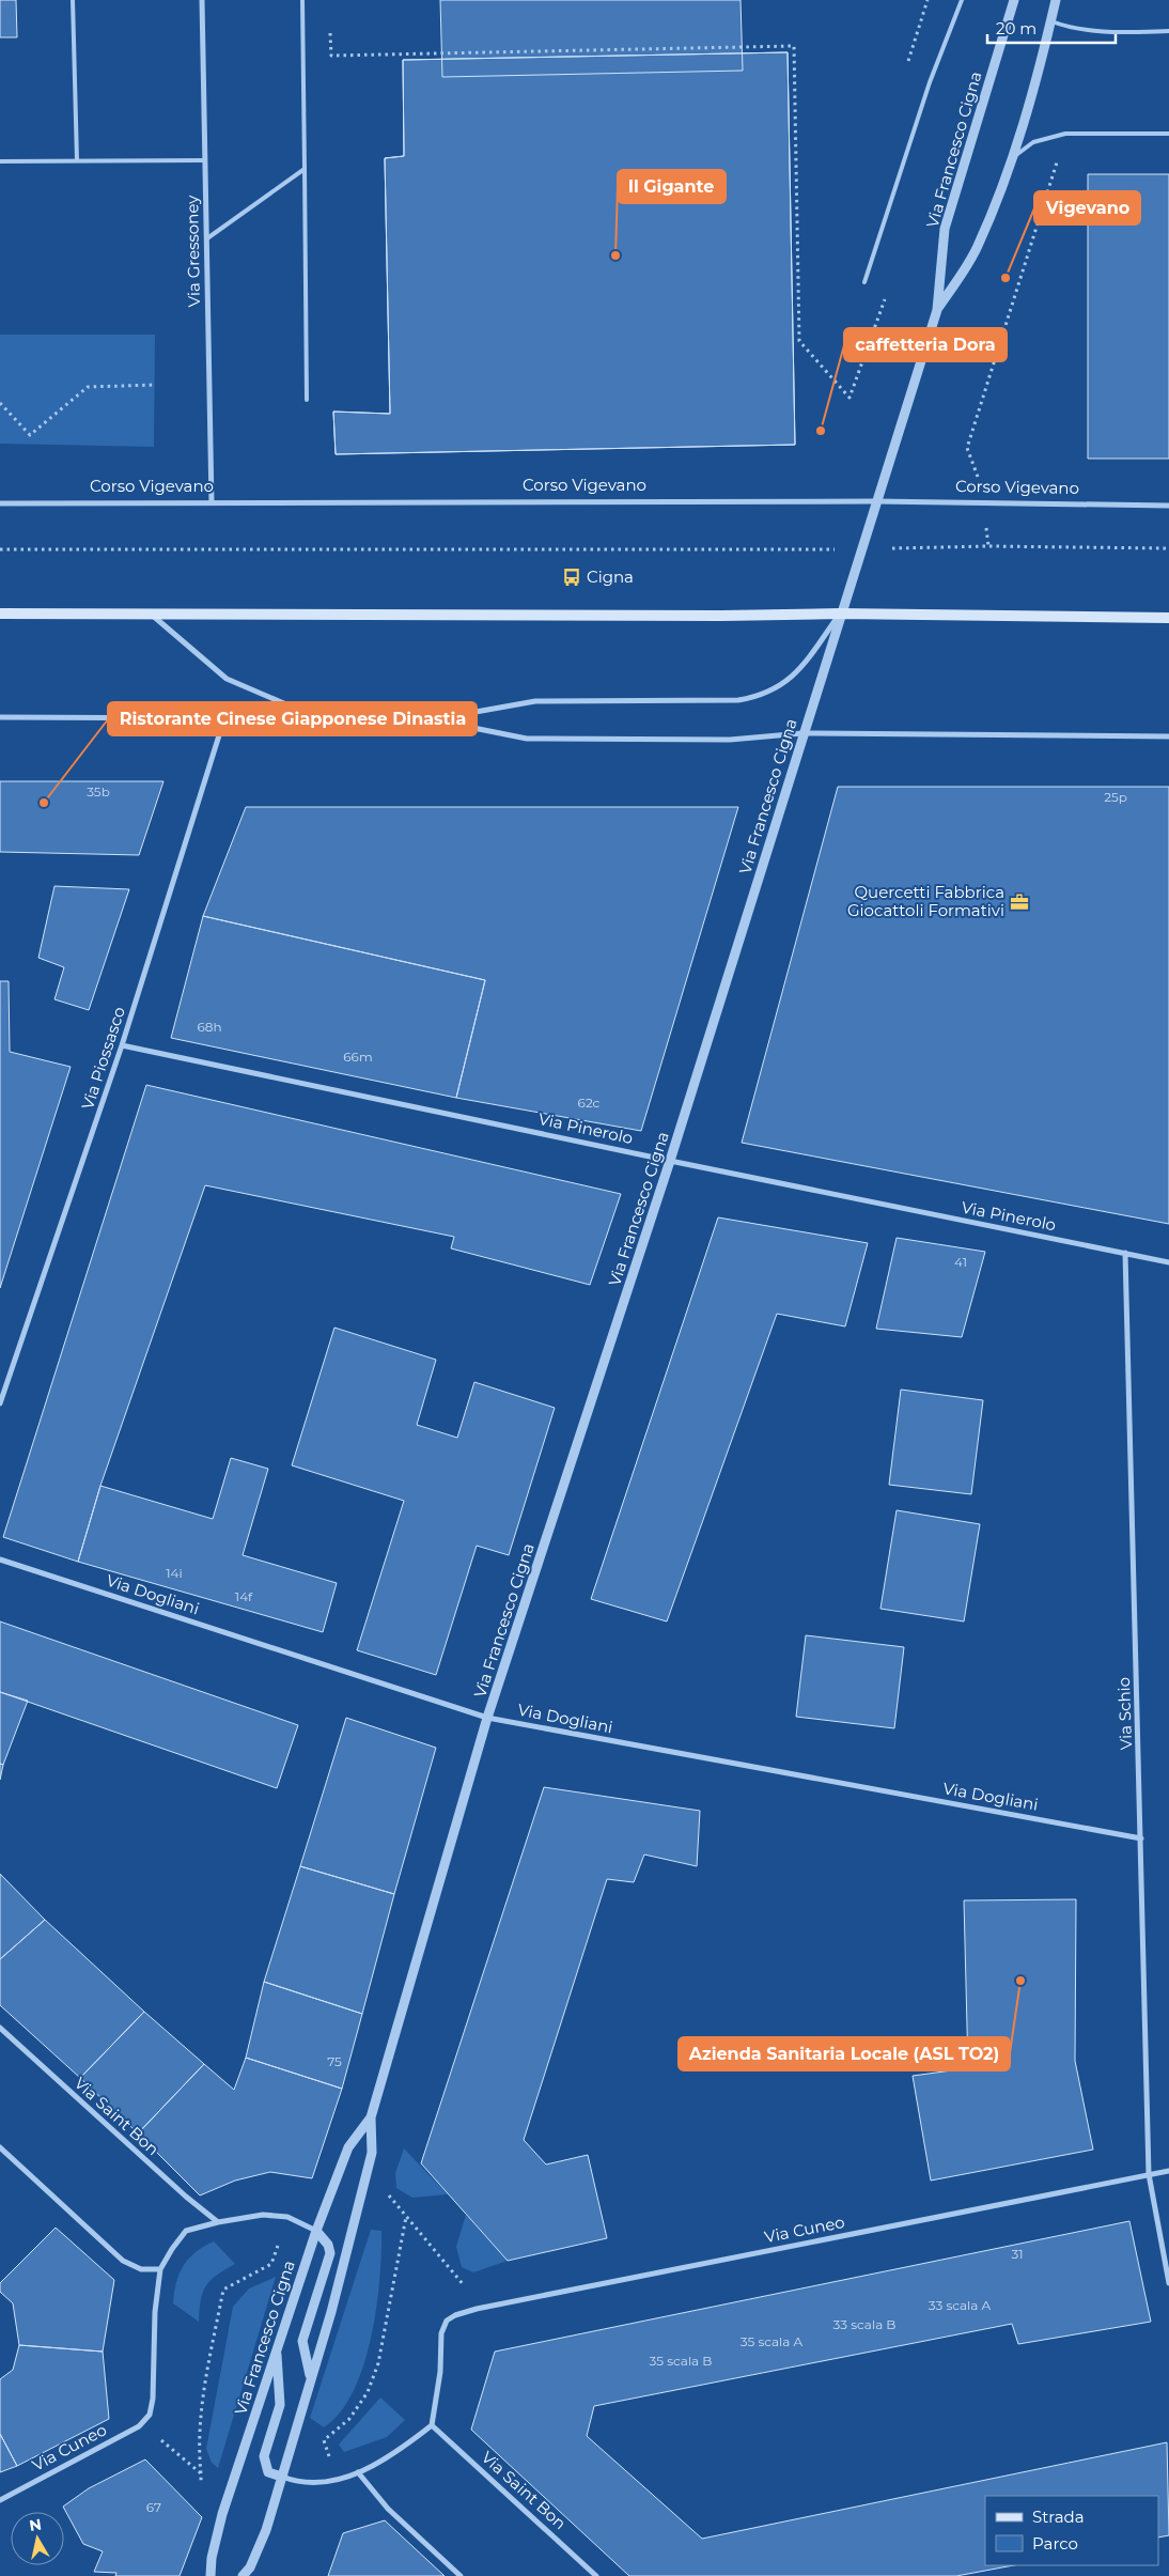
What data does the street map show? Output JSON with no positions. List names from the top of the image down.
{
  "streets": {
    "street": [
      "Via Francesco Cigna",
      "Via Gressoney",
      "Corso Vigevano",
      "Via Piossasco",
      "Via Pinerolo",
      "Via Dogliani",
      "Via Schio",
      "Via Saint Bon",
      "Via Cuneo"
    ]
  },
  "crossings": [
    ["Via Francesco Cigna", "Corso Vigevano"],
    ["Via Francesco Cigna", "Via Pinerolo"],
    ["Via Francesco Cigna", "Via Dogliani"],
    ["Via Gressoney", "Corso Vigevano"],
    ["Via Piossasco", "Via Pinerolo"],
    ["Via Pinerolo", "Via Schio"],
    ["Via Dogliani", "Via Schio"],
    ["Via Schio", "Via Cuneo"],
    ["Via Saint Bon", "Via Cuneo"]
  ],
  "places": {
    "other": [
      "Il Gigante",
      "Vigevano",
      "caffetteria Dora",
      "Ristorante Cinese Giapponese Dinastia",
      "Azienda Sanitaria Locale (ASL TO2)"
    ],
    "bus stop": ["Cigna"],
    "office": ["Quercetti Fabbrica Giocattoli Formativi"]
  },
  "house_numbers": [
    "35b",
    "25p",
    "68h",
    "66m",
    "62c",
    "41",
    "14i",
    "14f",
    "75",
    "31",
    "33 scala A",
    "33 scala B",
    "35 scala A",
    "35 scala B",
    "67"
  ],
  "legend": ["Strada", "Parco"],
  "scale_bar": "20 m",
  "north": "top"
}
